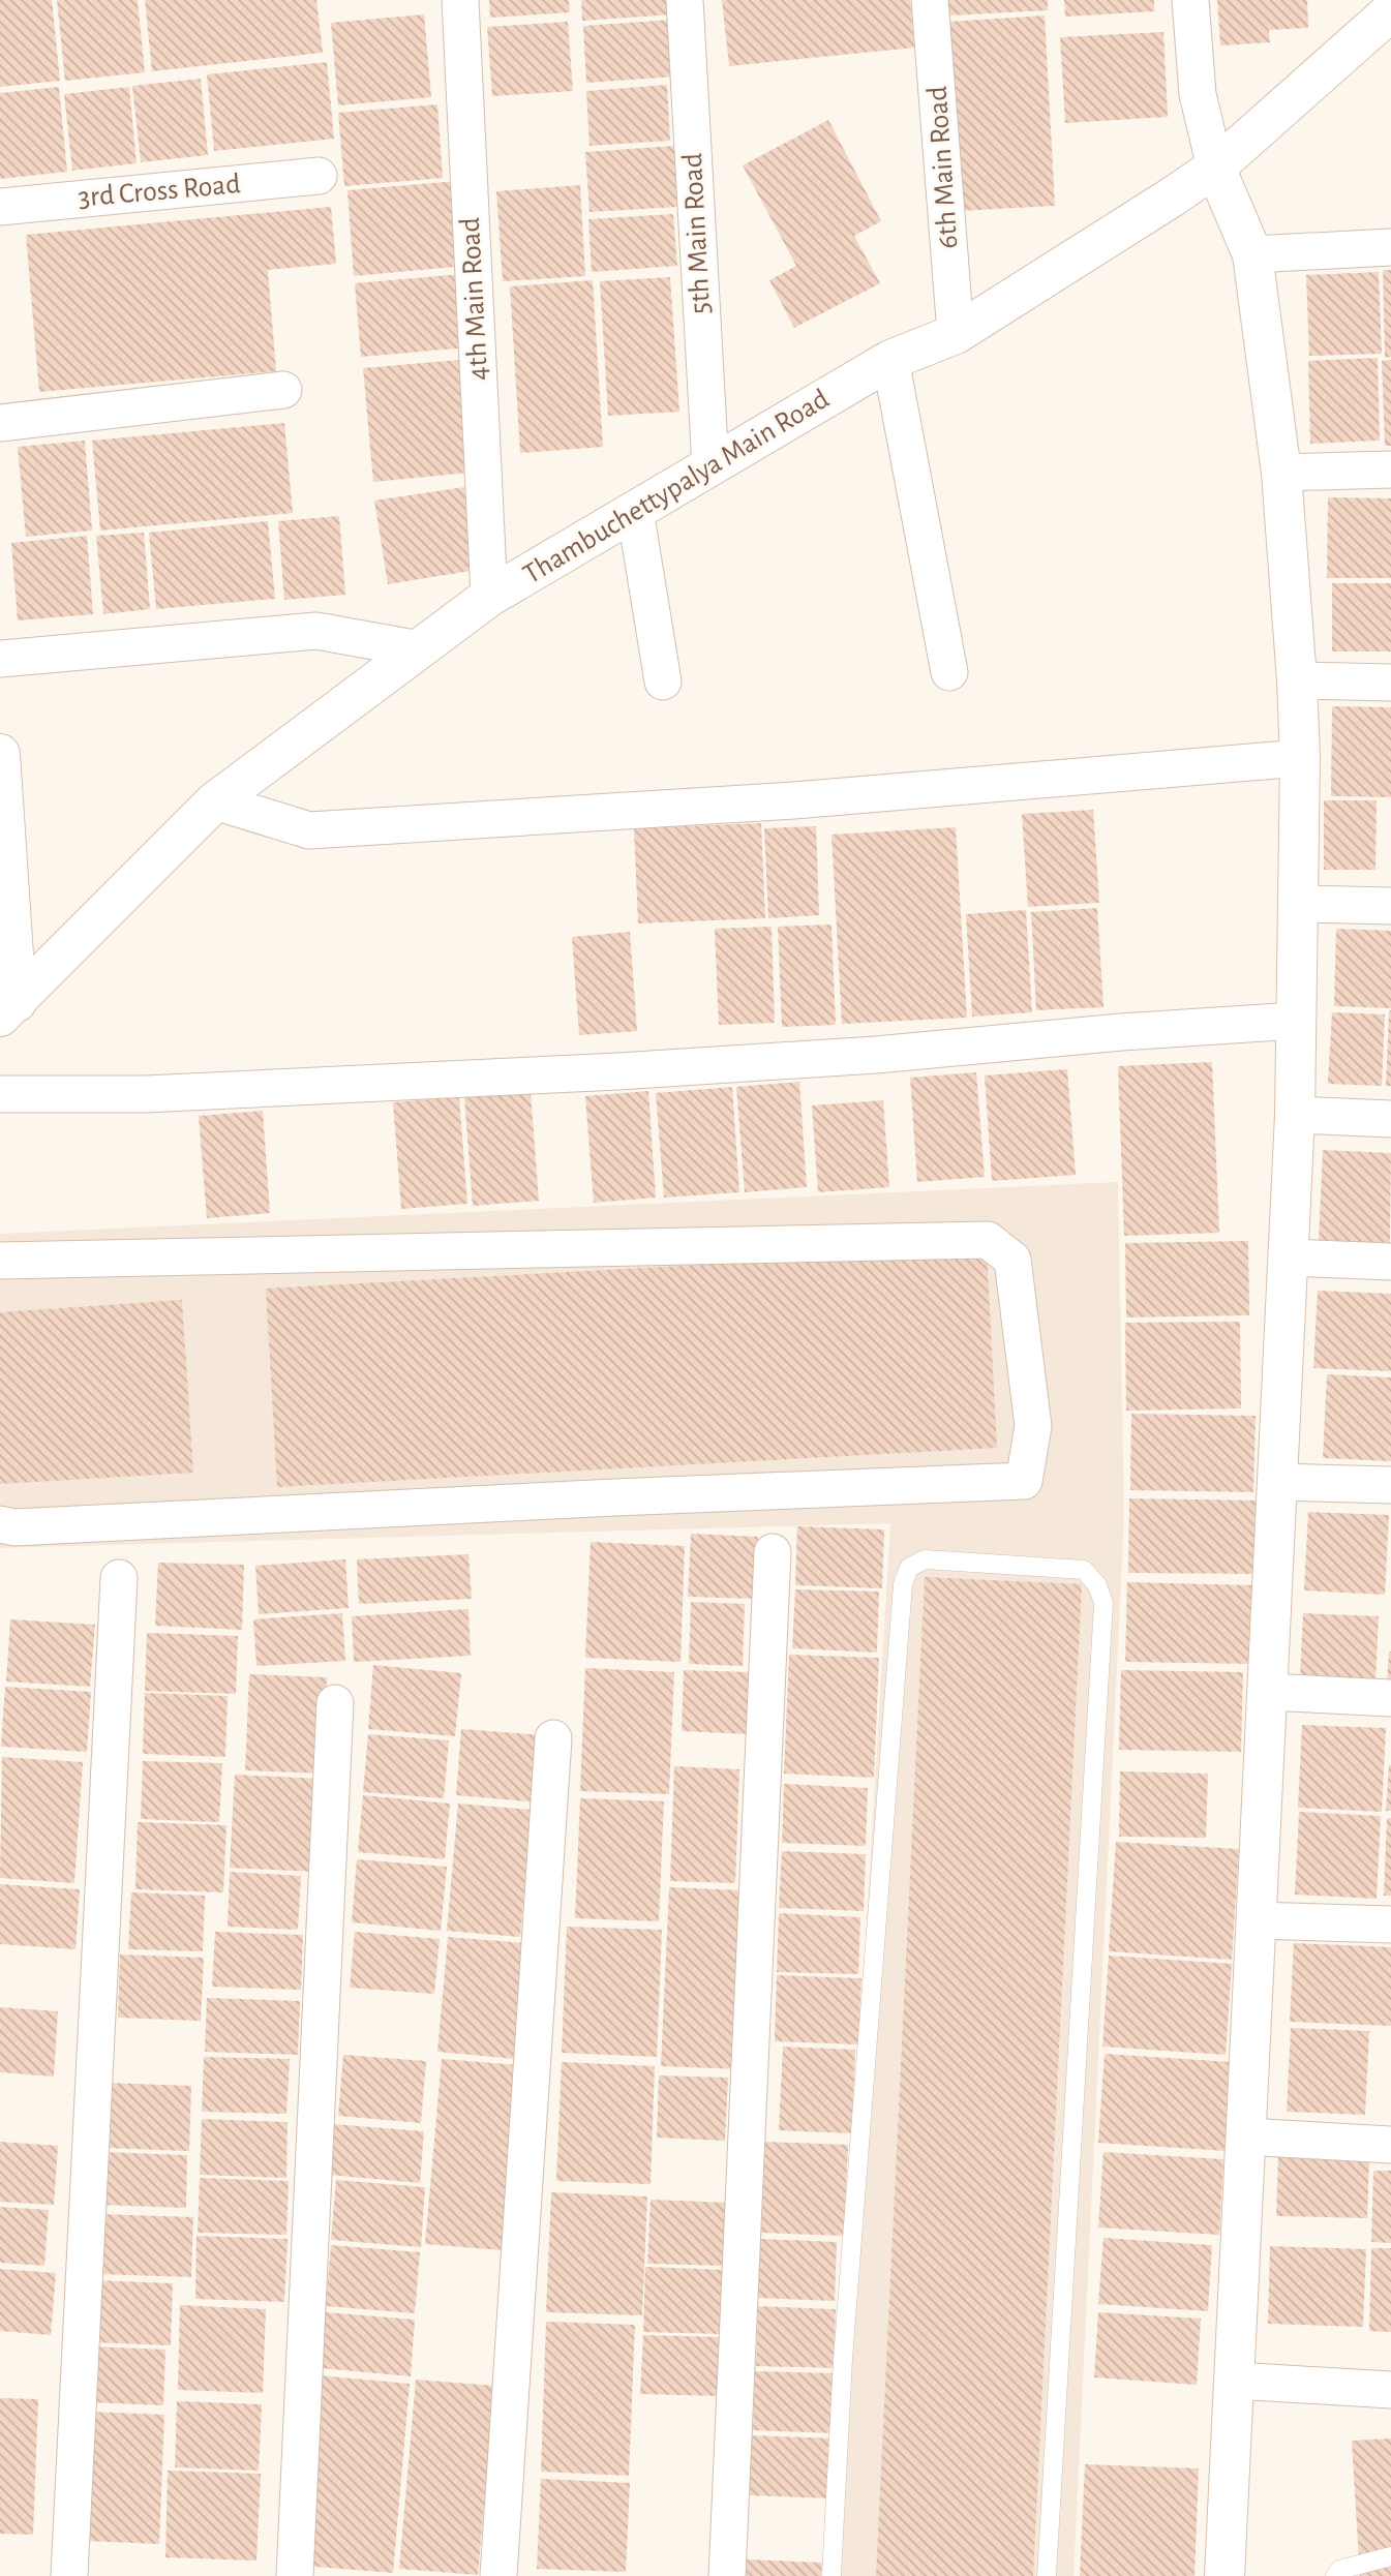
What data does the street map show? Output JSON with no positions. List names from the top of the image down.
{
  "streets": {
    "street": [
      "6th Main Road",
      "3rd Cross Road",
      "5th Main Road",
      "4th Main Road",
      "Thambuchettypalya Main Road"
    ]
  },
  "crossings": [
    ["6th Main Road", "Thambuchettypalya Main Road"],
    ["5th Main Road", "Thambuchettypalya Main Road"],
    ["4th Main Road", "Thambuchettypalya Main Road"]
  ]
}
